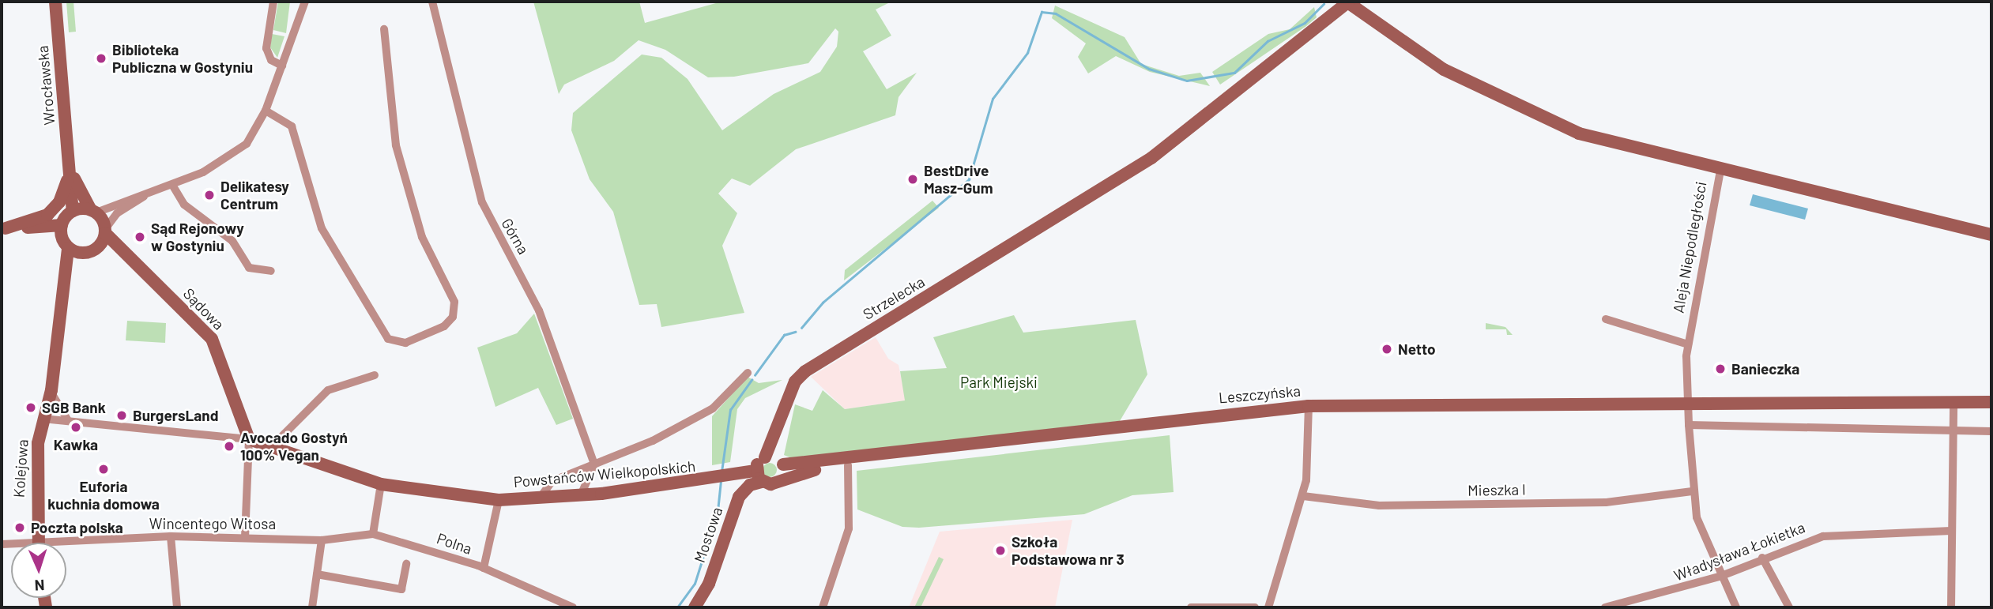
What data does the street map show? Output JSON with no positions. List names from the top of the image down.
{
  "streets": {
    "street": [
      "Wrocławska",
      "Górna",
      "Aleja Niepodległości",
      "Strzelecka",
      "Sądowa",
      "Leszczyńska",
      "Kolejowa",
      "Powstańców Wielkopolskich",
      "Mieszka I",
      "Wincentego Witosa",
      "Mostowa",
      "Polna",
      "Władysława Łokietka"
    ]
  },
  "crossings": [
    ["Wrocławska", "Sądowa"],
    ["Aleja Niepodległości", "Strzelecka"],
    ["Aleja Niepodległości", "Leszczyńska"],
    ["Aleja Niepodległości", "Mieszka I"],
    ["Aleja Niepodległości", "Władysława Łokietka"],
    ["Strzelecka", "Leszczyńska"],
    ["Strzelecka", "Powstańców Wielkopolskich"],
    ["Strzelecka", "Mostowa"],
    ["Sądowa", "Powstańców Wielkopolskich"],
    ["Leszczyńska", "Powstańców Wielkopolskich"],
    ["Kolejowa", "Powstańców Wielkopolskich"],
    ["Powstańców Wielkopolskich", "Mostowa"],
    ["Wincentego Witosa", "Polna"]
  ],
  "parks": ["Park Miejski"],
  "places": [
    "Biblioteka Publiczna w Gostyniu",
    "BestDrive Masz-Gum",
    "Delikatesy Centrum",
    "Sąd Rejonowy w Gostyniu",
    "Netto",
    "Banieczka",
    "SGB Bank",
    "BurgersLand",
    "Kawka",
    "Avocado Gostyń 100% Vegan",
    "Euforia kuchnia domowa",
    "Poczta polska",
    "Szkoła Podstawowa nr 3"
  ],
  "north": "bottom"
}
